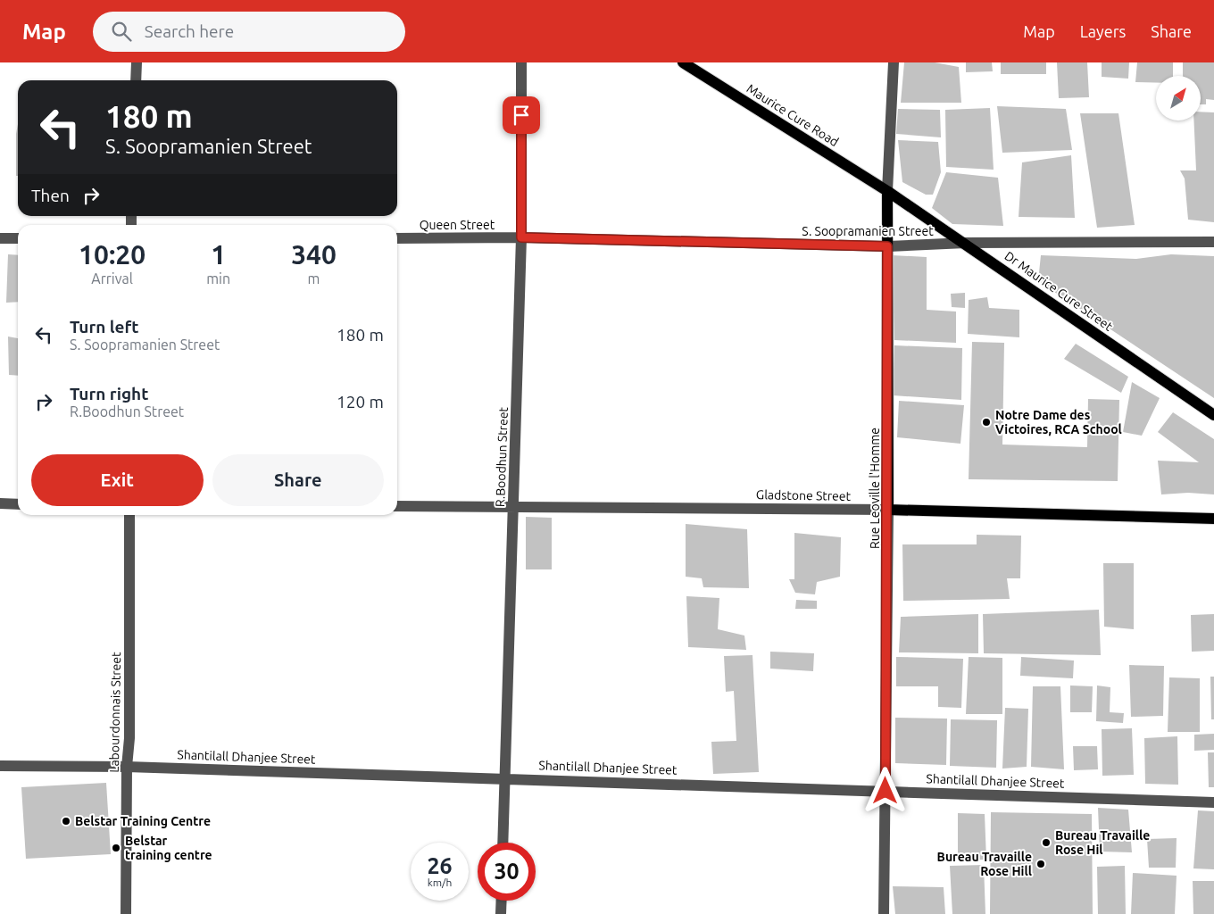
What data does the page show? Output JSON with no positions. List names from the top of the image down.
{
  "streets": {
    "main road": [
      "Maurice Cure Road",
      "Dr Maurice Cure Street",
      "Rue Leoville l'Homme",
      "Gladstone Street"
    ],
    "street": [
      "Queen Street",
      "S. Soopramanien Street",
      "R.Boodhun Street",
      "Labourdonnais Street",
      "Shantilall Dhanjee Street"
    ]
  },
  "crossings": [
    ["Maurice Cure Road", "Dr Maurice Cure Street"],
    ["Maurice Cure Road", "Rue Leoville l'Homme"],
    ["Queen Street", "S. Soopramanien Street"],
    ["Queen Street", "R.Boodhun Street"],
    ["S. Soopramanien Street", "Dr Maurice Cure Street"],
    ["S. Soopramanien Street", "R.Boodhun Street"],
    ["S. Soopramanien Street", "Rue Leoville l'Homme"],
    ["Dr Maurice Cure Street", "Rue Leoville l'Homme"],
    ["R.Boodhun Street", "Gladstone Street"],
    ["R.Boodhun Street", "Shantilall Dhanjee Street"],
    ["Rue Leoville l'Homme", "Gladstone Street"],
    ["Rue Leoville l'Homme", "Shantilall Dhanjee Street"],
    ["Labourdonnais Street", "Shantilall Dhanjee Street"]
  ],
  "places": [
    "Notre Dame des Victoires, RCA School",
    "Belstar Training Centre",
    "Bureau Travaille Rose Hil",
    "Belstar training centre",
    "Bureau Travaille Rose Hill"
  ],
  "north": "top right",
  "page": {
    "header": "Map",
    "search": "Search here",
    "nav": ["Map", "Layers", "Share"],
    "turn": ["180 m", "S. Soopramanien Street"],
    "then": "Then",
    "eta": [
      "10:20",
      "Arrival",
      "1",
      "min",
      "340",
      "m"
    ],
    "list": [
      {
        "name": "Turn left",
        "note": "S. Soopramanien Street",
        "value": "180 m"
      },
      {
        "name": "Turn right",
        "note": "R.Boodhun Street",
        "value": "120 m"
      }
    ],
    "buttons": ["Exit", "Share"],
    "speed": "26 km/h",
    "limit": "30"
  }
}
